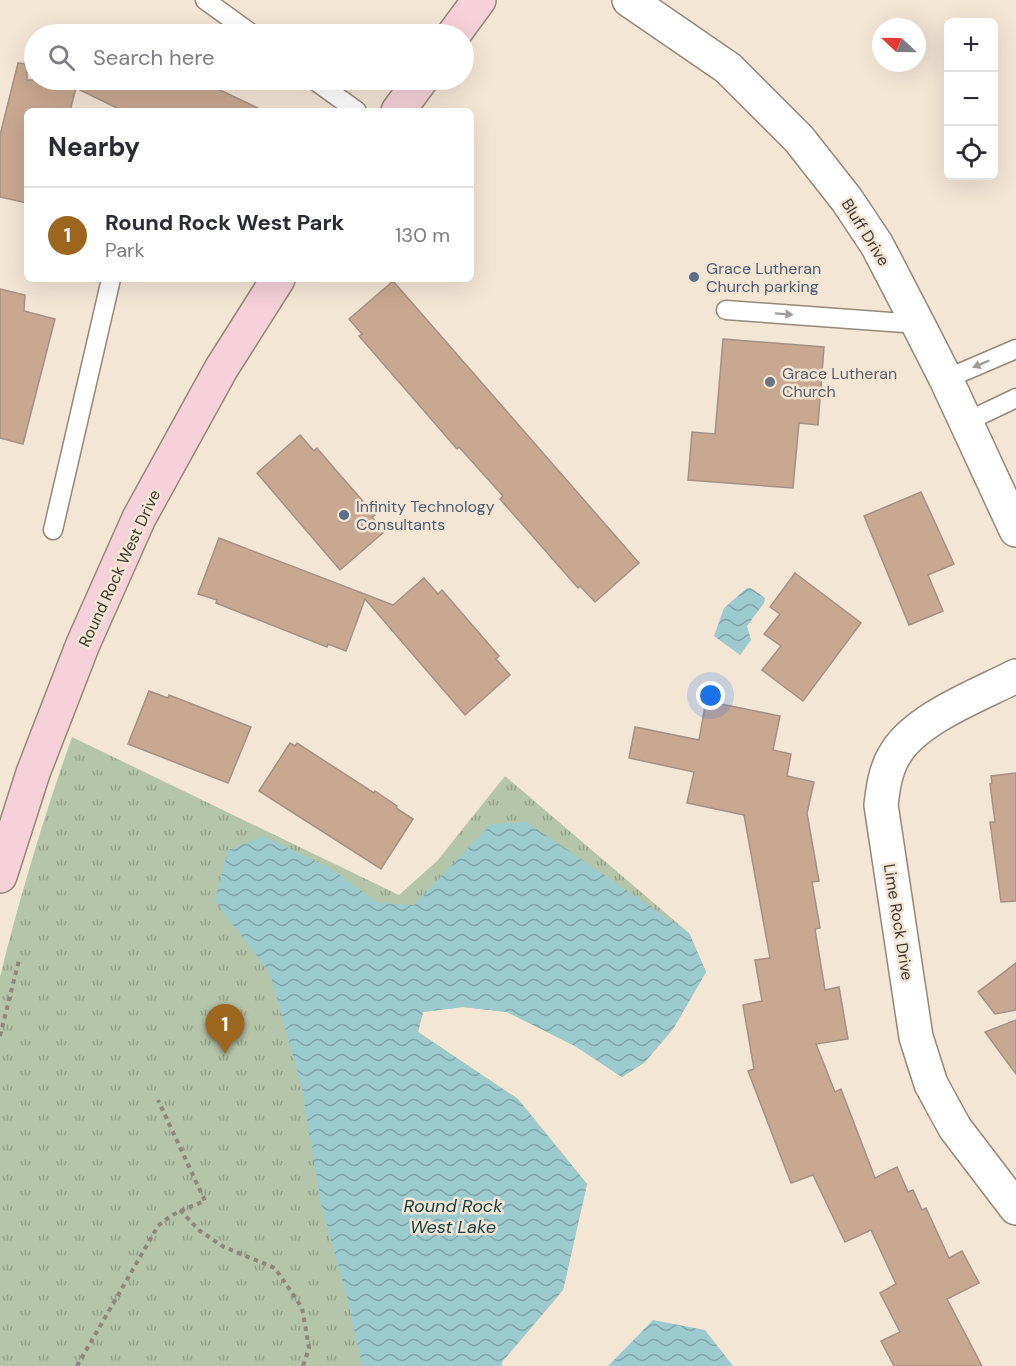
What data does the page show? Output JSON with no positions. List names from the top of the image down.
{
  "streets": {
    "street": ["Bluff Drive", "Round Rock West Drive", "Lime Rock Drive"]
  },
  "water": ["Round Rock West Lake"],
  "places": ["Grace Lutheran Church parking", "Grace Lutheran Church", "Infinity Technology Consultants"],
  "north": "left",
  "page": {
    "map_buttons": ["+", "−"],
    "search": "Search here",
    "heading": "Nearby",
    "list": [
      {
        "mark": "1",
        "name": "Round Rock West Park",
        "note": "Park",
        "value": "130 m"
      }
    ],
    "pins": "1"
  }
}
